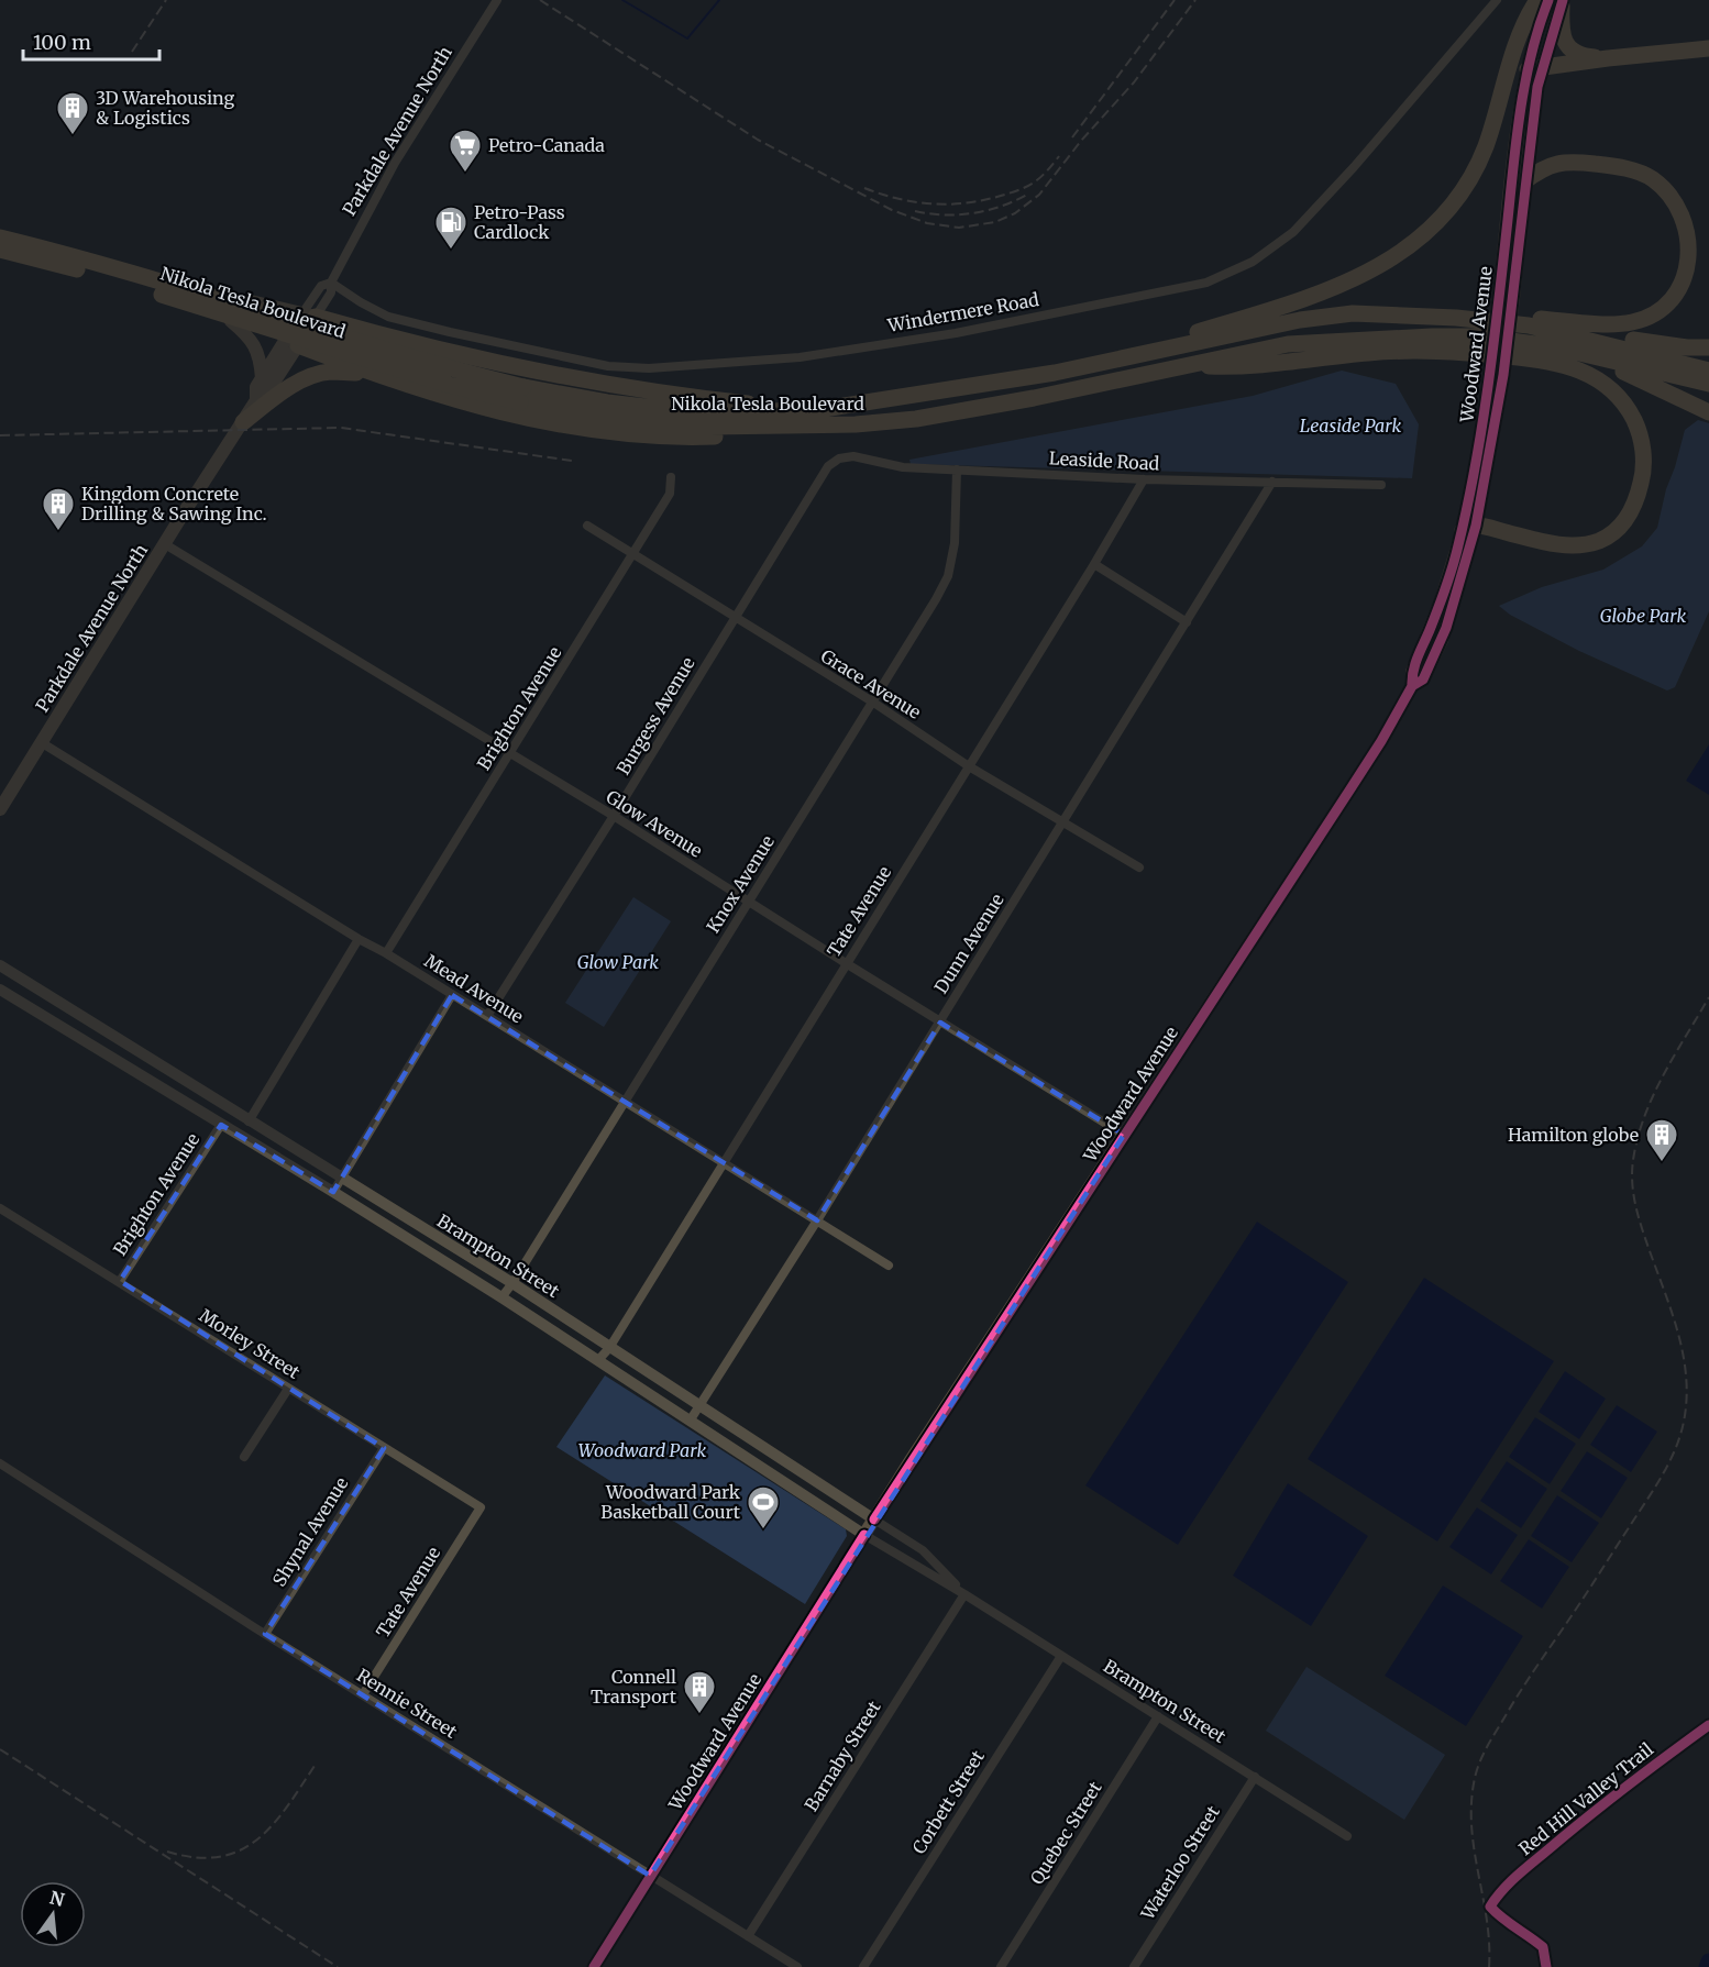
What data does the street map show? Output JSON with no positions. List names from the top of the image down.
{
  "streets": {
    "highway": ["Nikola Tesla Boulevard"],
    "main road": ["Parkdale Avenue North", "Woodward Avenue"],
    "street": [
      "Windermere Road",
      "Leaside Road",
      "Grace Avenue",
      "Brighton Avenue",
      "Burgess Avenue",
      "Glow Avenue",
      "Knox Avenue",
      "Tate Avenue",
      "Dunn Avenue",
      "Mead Avenue",
      "Brampton Street",
      "Morley Street",
      "Shynal Avenue",
      "Rennie Street",
      "Barnaby Street",
      "Corbett Street",
      "Quebec Street",
      "Waterloo Street"
    ],
    "cycle path": ["Red Hill Valley Trail"]
  },
  "crossings": [
    ["Parkdale Avenue North", "Windermere Road"],
    ["Parkdale Avenue North", "Glow Avenue"],
    ["Parkdale Avenue North", "Mead Avenue"],
    ["Woodward Avenue", "Glow Avenue"],
    ["Woodward Avenue", "Brampton Street"],
    ["Woodward Avenue", "Rennie Street"],
    ["Leaside Road", "Burgess Avenue"],
    ["Leaside Road", "Knox Avenue"],
    ["Leaside Road", "Tate Avenue"],
    ["Leaside Road", "Dunn Avenue"],
    ["Grace Avenue", "Brighton Avenue"],
    ["Grace Avenue", "Burgess Avenue"],
    ["Grace Avenue", "Knox Avenue"],
    ["Grace Avenue", "Tate Avenue"],
    ["Grace Avenue", "Dunn Avenue"],
    ["Brighton Avenue", "Glow Avenue"],
    ["Brighton Avenue", "Mead Avenue"],
    ["Brighton Avenue", "Brampton Street"],
    ["Brighton Avenue", "Morley Street"],
    ["Burgess Avenue", "Glow Avenue"],
    ["Burgess Avenue", "Mead Avenue"],
    ["Glow Avenue", "Knox Avenue"],
    ["Glow Avenue", "Tate Avenue"],
    ["Glow Avenue", "Dunn Avenue"],
    ["Knox Avenue", "Mead Avenue"],
    ["Knox Avenue", "Brampton Street"],
    ["Tate Avenue", "Mead Avenue"],
    ["Tate Avenue", "Brampton Street"],
    ["Tate Avenue", "Morley Street"],
    ["Tate Avenue", "Rennie Street"],
    ["Dunn Avenue", "Mead Avenue"],
    ["Dunn Avenue", "Brampton Street"],
    ["Brampton Street", "Barnaby Street"],
    ["Brampton Street", "Corbett Street"],
    ["Brampton Street", "Quebec Street"],
    ["Brampton Street", "Waterloo Street"],
    ["Morley Street", "Shynal Avenue"],
    ["Shynal Avenue", "Rennie Street"],
    ["Rennie Street", "Barnaby Street"]
  ],
  "parks": [
    "Leaside Park",
    "Globe Park",
    "Glow Park",
    "Woodward Park"
  ],
  "places": {
    "building": [
      "3D Warehousing & Logistics",
      "Kingdom Concrete Drilling & Sawing Inc.",
      "Hamilton globe",
      "Connell Transport"
    ],
    "supermarket": ["Petro-Canada"],
    "fuel station": ["Petro-Pass Cardlock"],
    "sports": ["Woodward Park Basketball Court"]
  },
  "scale_bar": "100 m",
  "north": "top"
}
